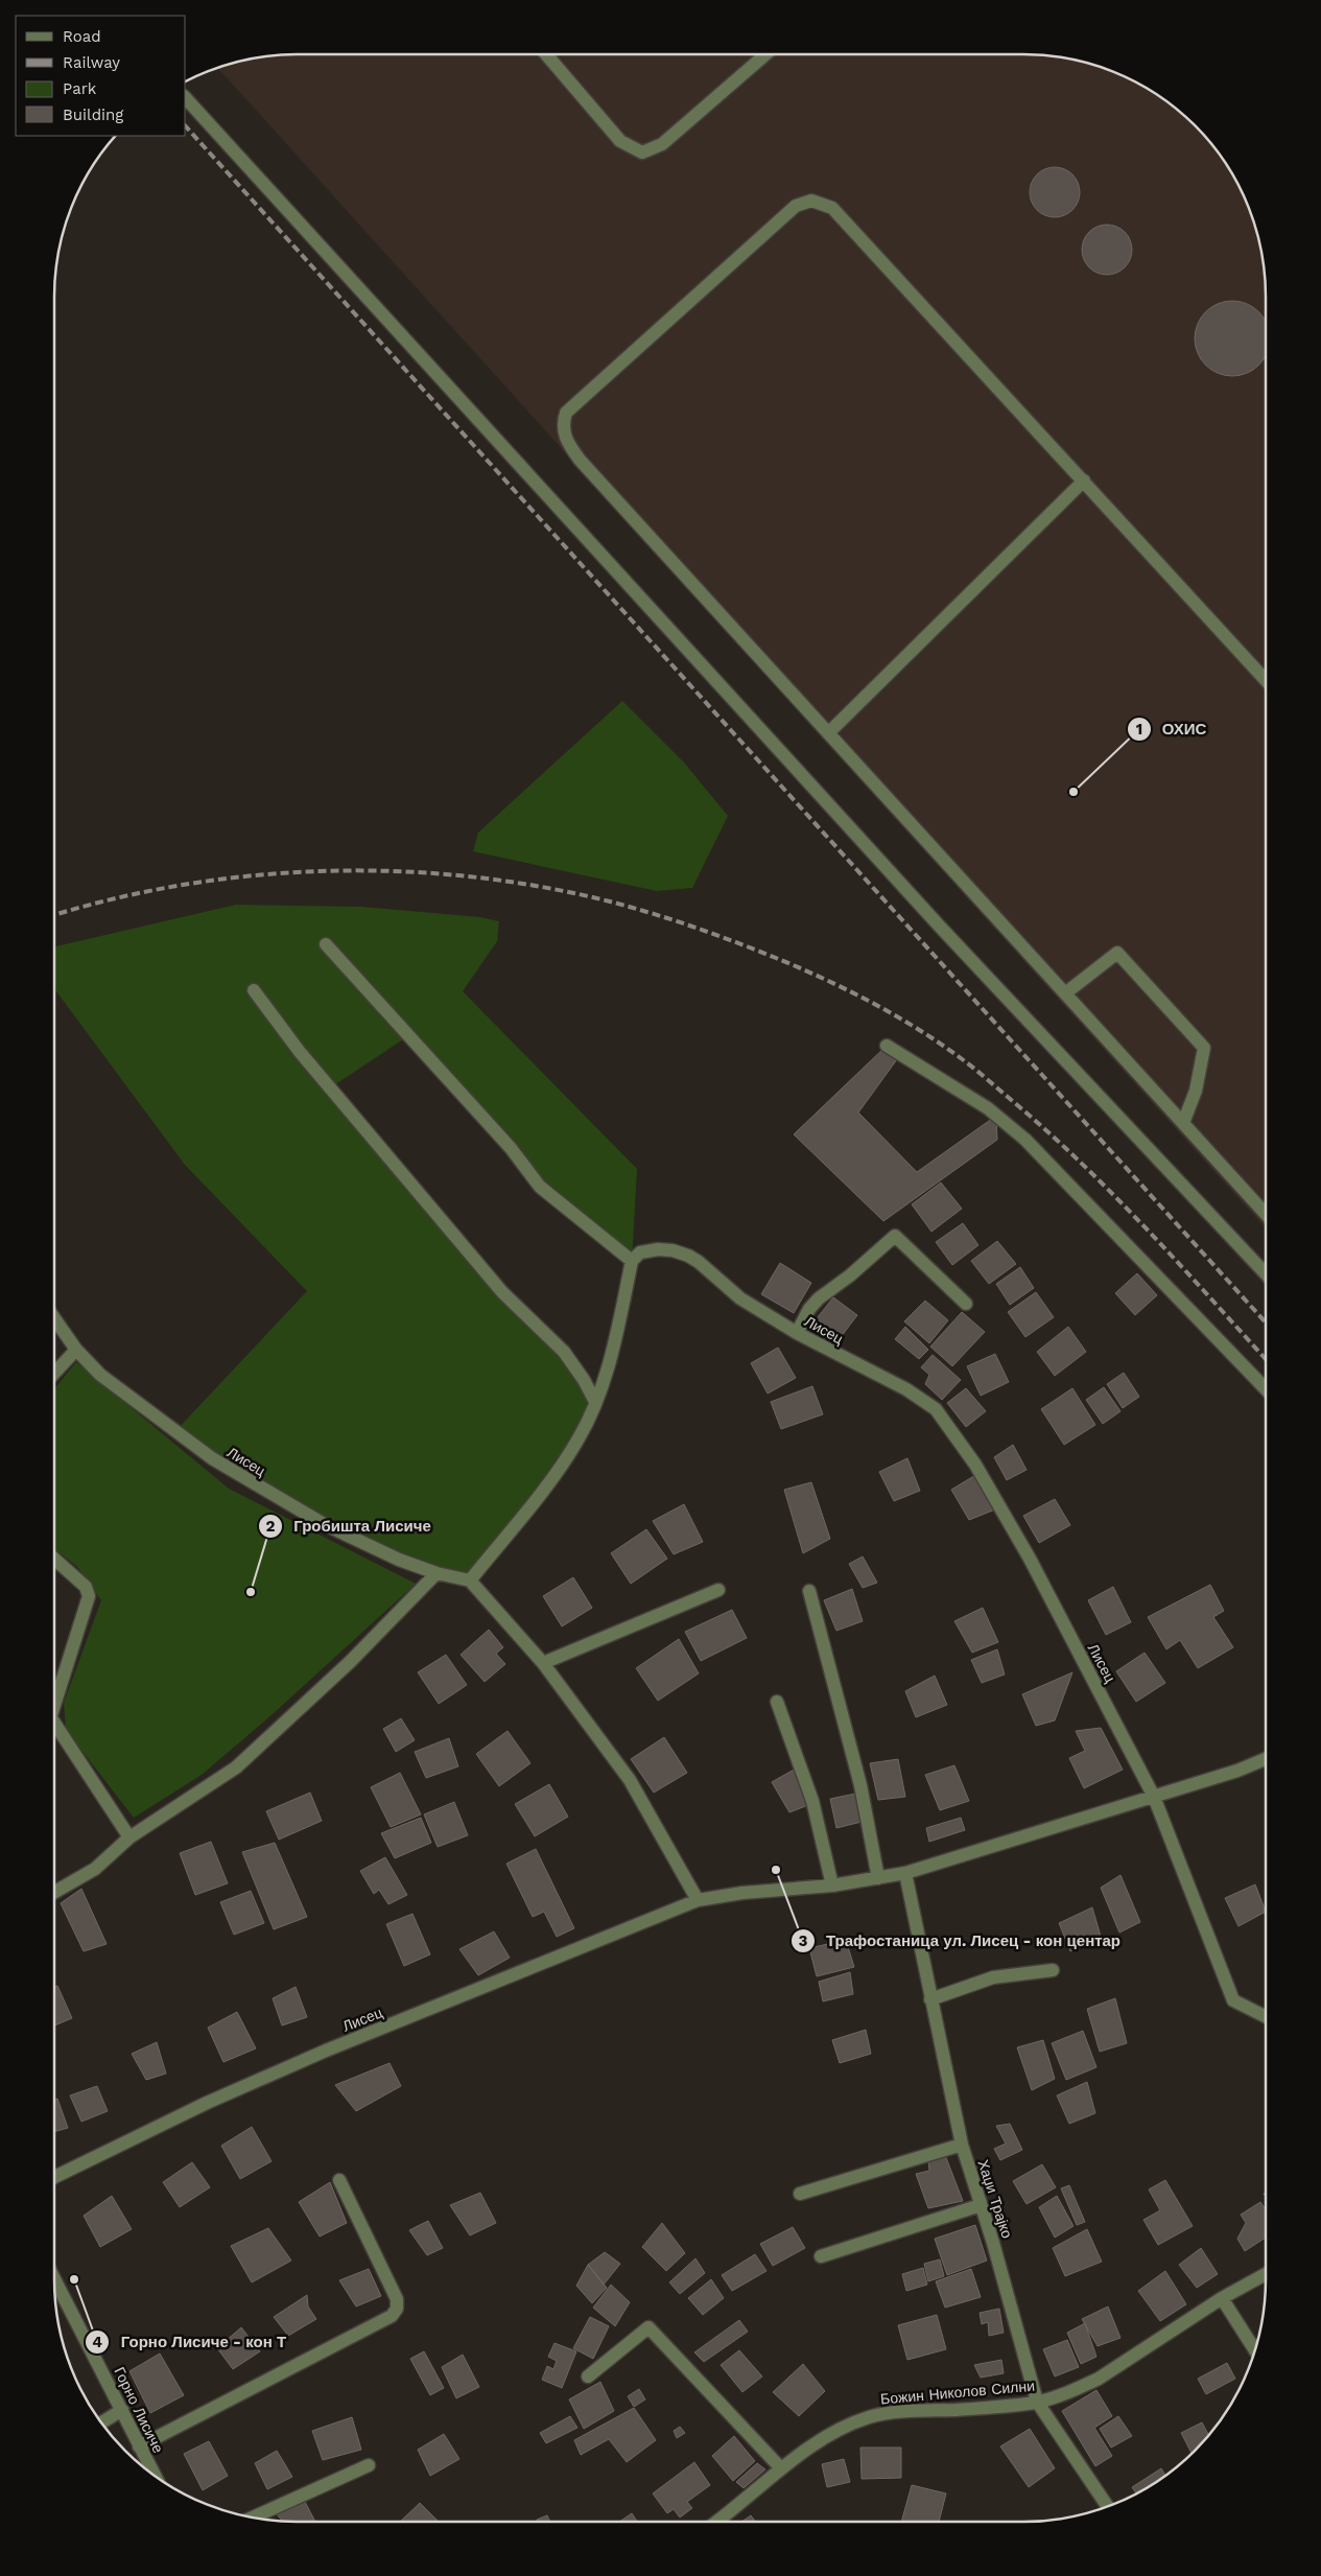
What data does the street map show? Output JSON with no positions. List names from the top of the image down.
{
  "streets": {
    "street": [
      "Лисец",
      "Хаџи Трајко",
      "Божин Николов Силни",
      "Горно Лисиче"
    ]
  },
  "crossings": [
    ["Лисец", "Хаџи Трајко"],
    ["Хаџи Трајко", "Божин Николов Силни"]
  ],
  "places": [
    "ОХИС",
    "Гробишта Лисиче",
    "Трафостаница ул. Лисец - кон центар",
    "Горно Лисиче - кон Т"
  ],
  "legend": [
    "Road",
    "Railway",
    "Park",
    "Building"
  ]
}
